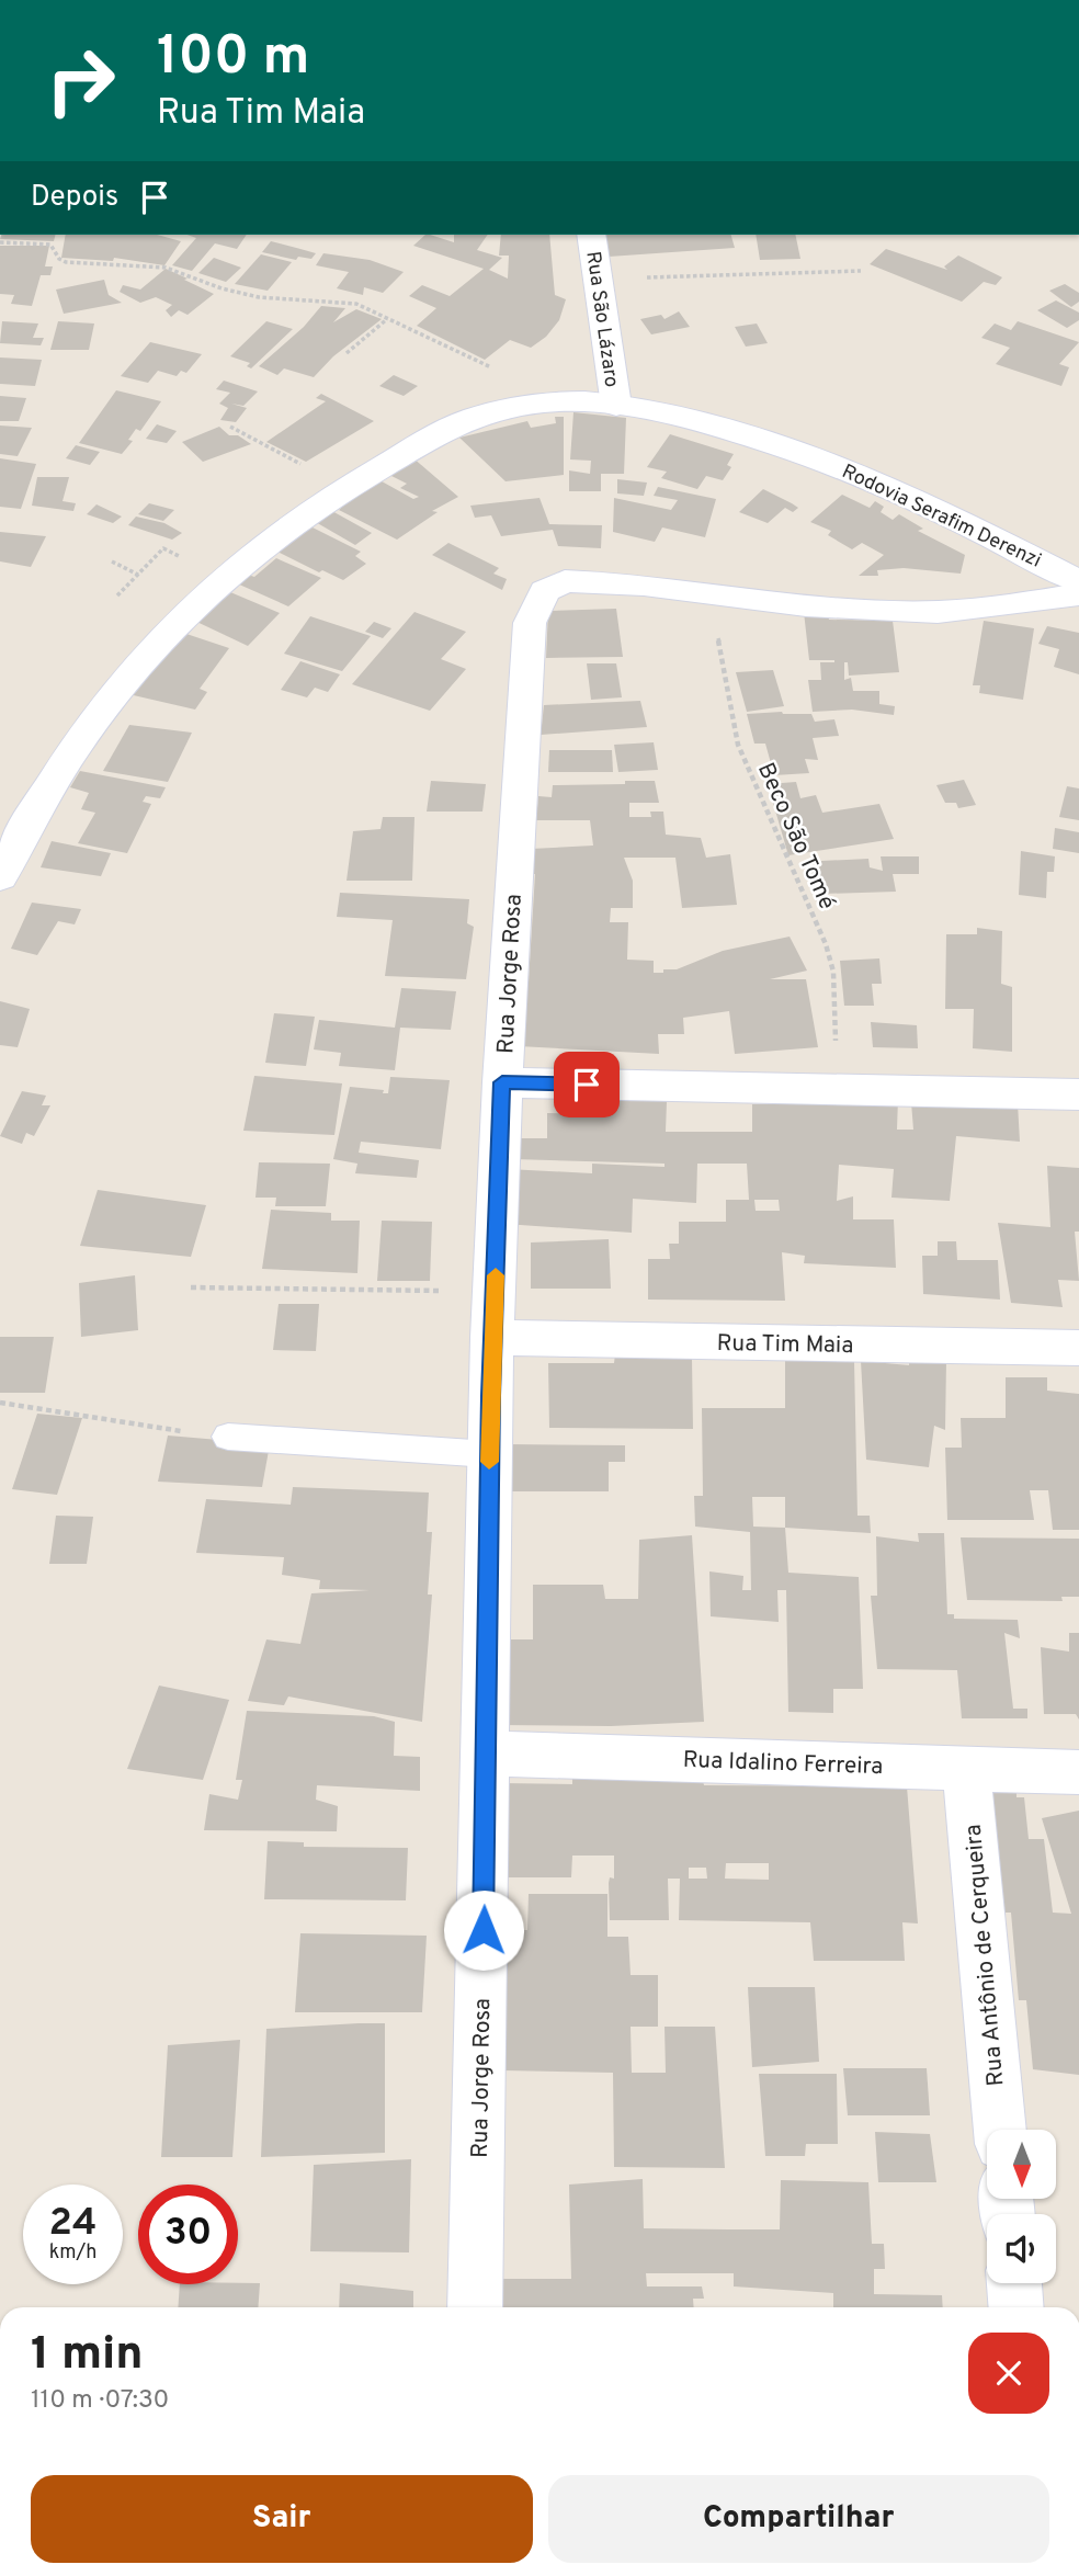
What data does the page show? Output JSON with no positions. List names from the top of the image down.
{
  "streets": {
    "street": [
      "Rua São Lázaro",
      "Rodovia Serafim Derenzi",
      "Rua Jorge Rosa",
      "Rua Tim Maia",
      "Rua Idalino Ferreira",
      "Rua Antônio de Cerqueira"
    ],
    "path": ["Beco São Tomé"]
  },
  "crossings": [
    ["Rua São Lázaro", "Rodovia Serafim Derenzi"],
    ["Beco São Tomé", "Rua Jorge Rosa"],
    ["Rua Jorge Rosa", "Rua Tim Maia"],
    ["Rua Jorge Rosa", "Rua Idalino Ferreira"],
    ["Rua Idalino Ferreira", "Rua Antônio de Cerqueira"]
  ],
  "north": "bottom",
  "page": {
    "turn": ["100 m", "Rua Tim Maia"],
    "then": "Depois",
    "speed": "24 km/h",
    "limit": "30",
    "heading": ["1 min", "110 m · 07:30"],
    "buttons": ["Sair", "Compartilhar"]
  }
}
